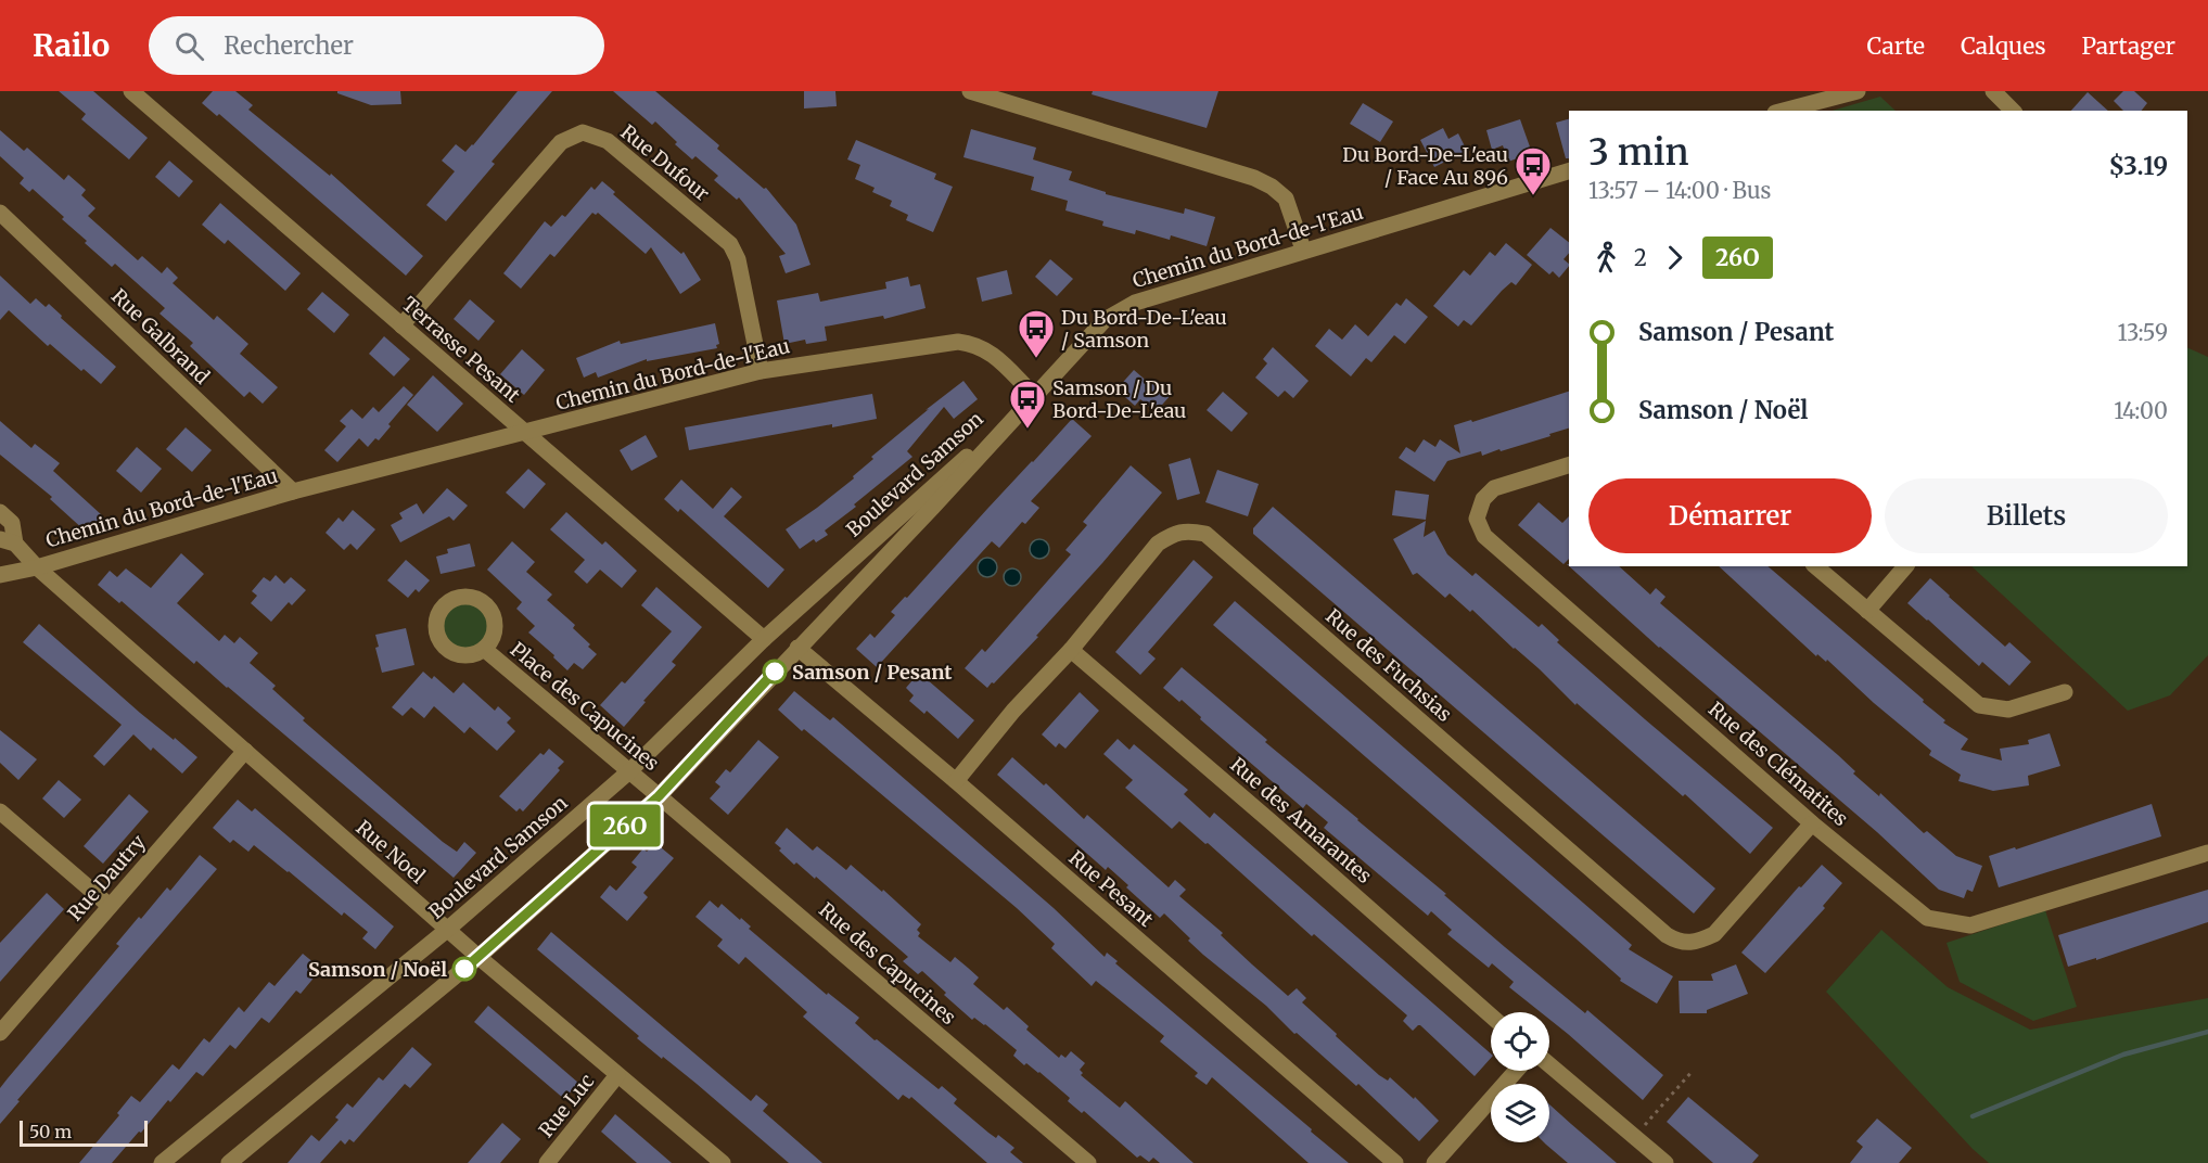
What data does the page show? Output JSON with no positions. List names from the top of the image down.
{
  "streets": {
    "street": [
      "Rue Dufour",
      "Chemin du Bord-de-l'Eau",
      "Rue Galbrand",
      "Terrasse Pesant",
      "Boulevard Samson",
      "Rue des Fuchsias",
      "Place des Capucines",
      "Rue des Clématites",
      "Rue des Amarantes",
      "Rue Noel",
      "Rue Dautry",
      "Rue Pesant",
      "Rue des Capucines",
      "Rue Luc"
    ]
  },
  "crossings": [
    ["Rue Dufour", "Chemin du Bord-de-l'Eau"],
    ["Rue Dufour", "Terrasse Pesant"],
    ["Chemin du Bord-de-l'Eau", "Rue Galbrand"],
    ["Chemin du Bord-de-l'Eau", "Terrasse Pesant"],
    ["Chemin du Bord-de-l'Eau", "Boulevard Samson"],
    ["Chemin du Bord-de-l'Eau", "Rue Noel"],
    ["Terrasse Pesant", "Boulevard Samson"],
    ["Boulevard Samson", "Place des Capucines"],
    ["Boulevard Samson", "Rue Noel"],
    ["Boulevard Samson", "Rue Pesant"],
    ["Boulevard Samson", "Rue des Capucines"],
    ["Rue des Fuchsias", "Rue des Clématites"],
    ["Rue des Fuchsias", "Rue des Amarantes"],
    ["Rue des Fuchsias", "Rue Pesant"],
    ["Place des Capucines", "Rue des Capucines"],
    ["Rue Noel", "Rue Dautry"],
    ["Rue Noel", "Rue Luc"]
  ],
  "places": {
    "bus stop": ["Du Bord-De-L'eau / Face Au 896", "Du Bord-De-L'eau / Samson", "Samson / Du Bord-De-L'eau"],
    "other": ["Samson / Pesant", "Samson / Noël"]
  },
  "lines": ["bus line 26O"],
  "scale_bar": "50 m",
  "page": {
    "header": "Railo",
    "search": "Rechercher",
    "nav": ["Carte", "Calques", "Partager"],
    "on_map": "26O",
    "heading": ["3 min", "13:57 – 14:00 · Bus", "$3.19"],
    "legs": ["2", "26O"],
    "list": [
      {
        "name": "Samson / Pesant",
        "value": "13:59"
      },
      {
        "name": "Samson / Noël",
        "value": "14:00"
      }
    ],
    "buttons": ["Démarrer", "Billets"],
    "scale": "50 m"
  }
}
